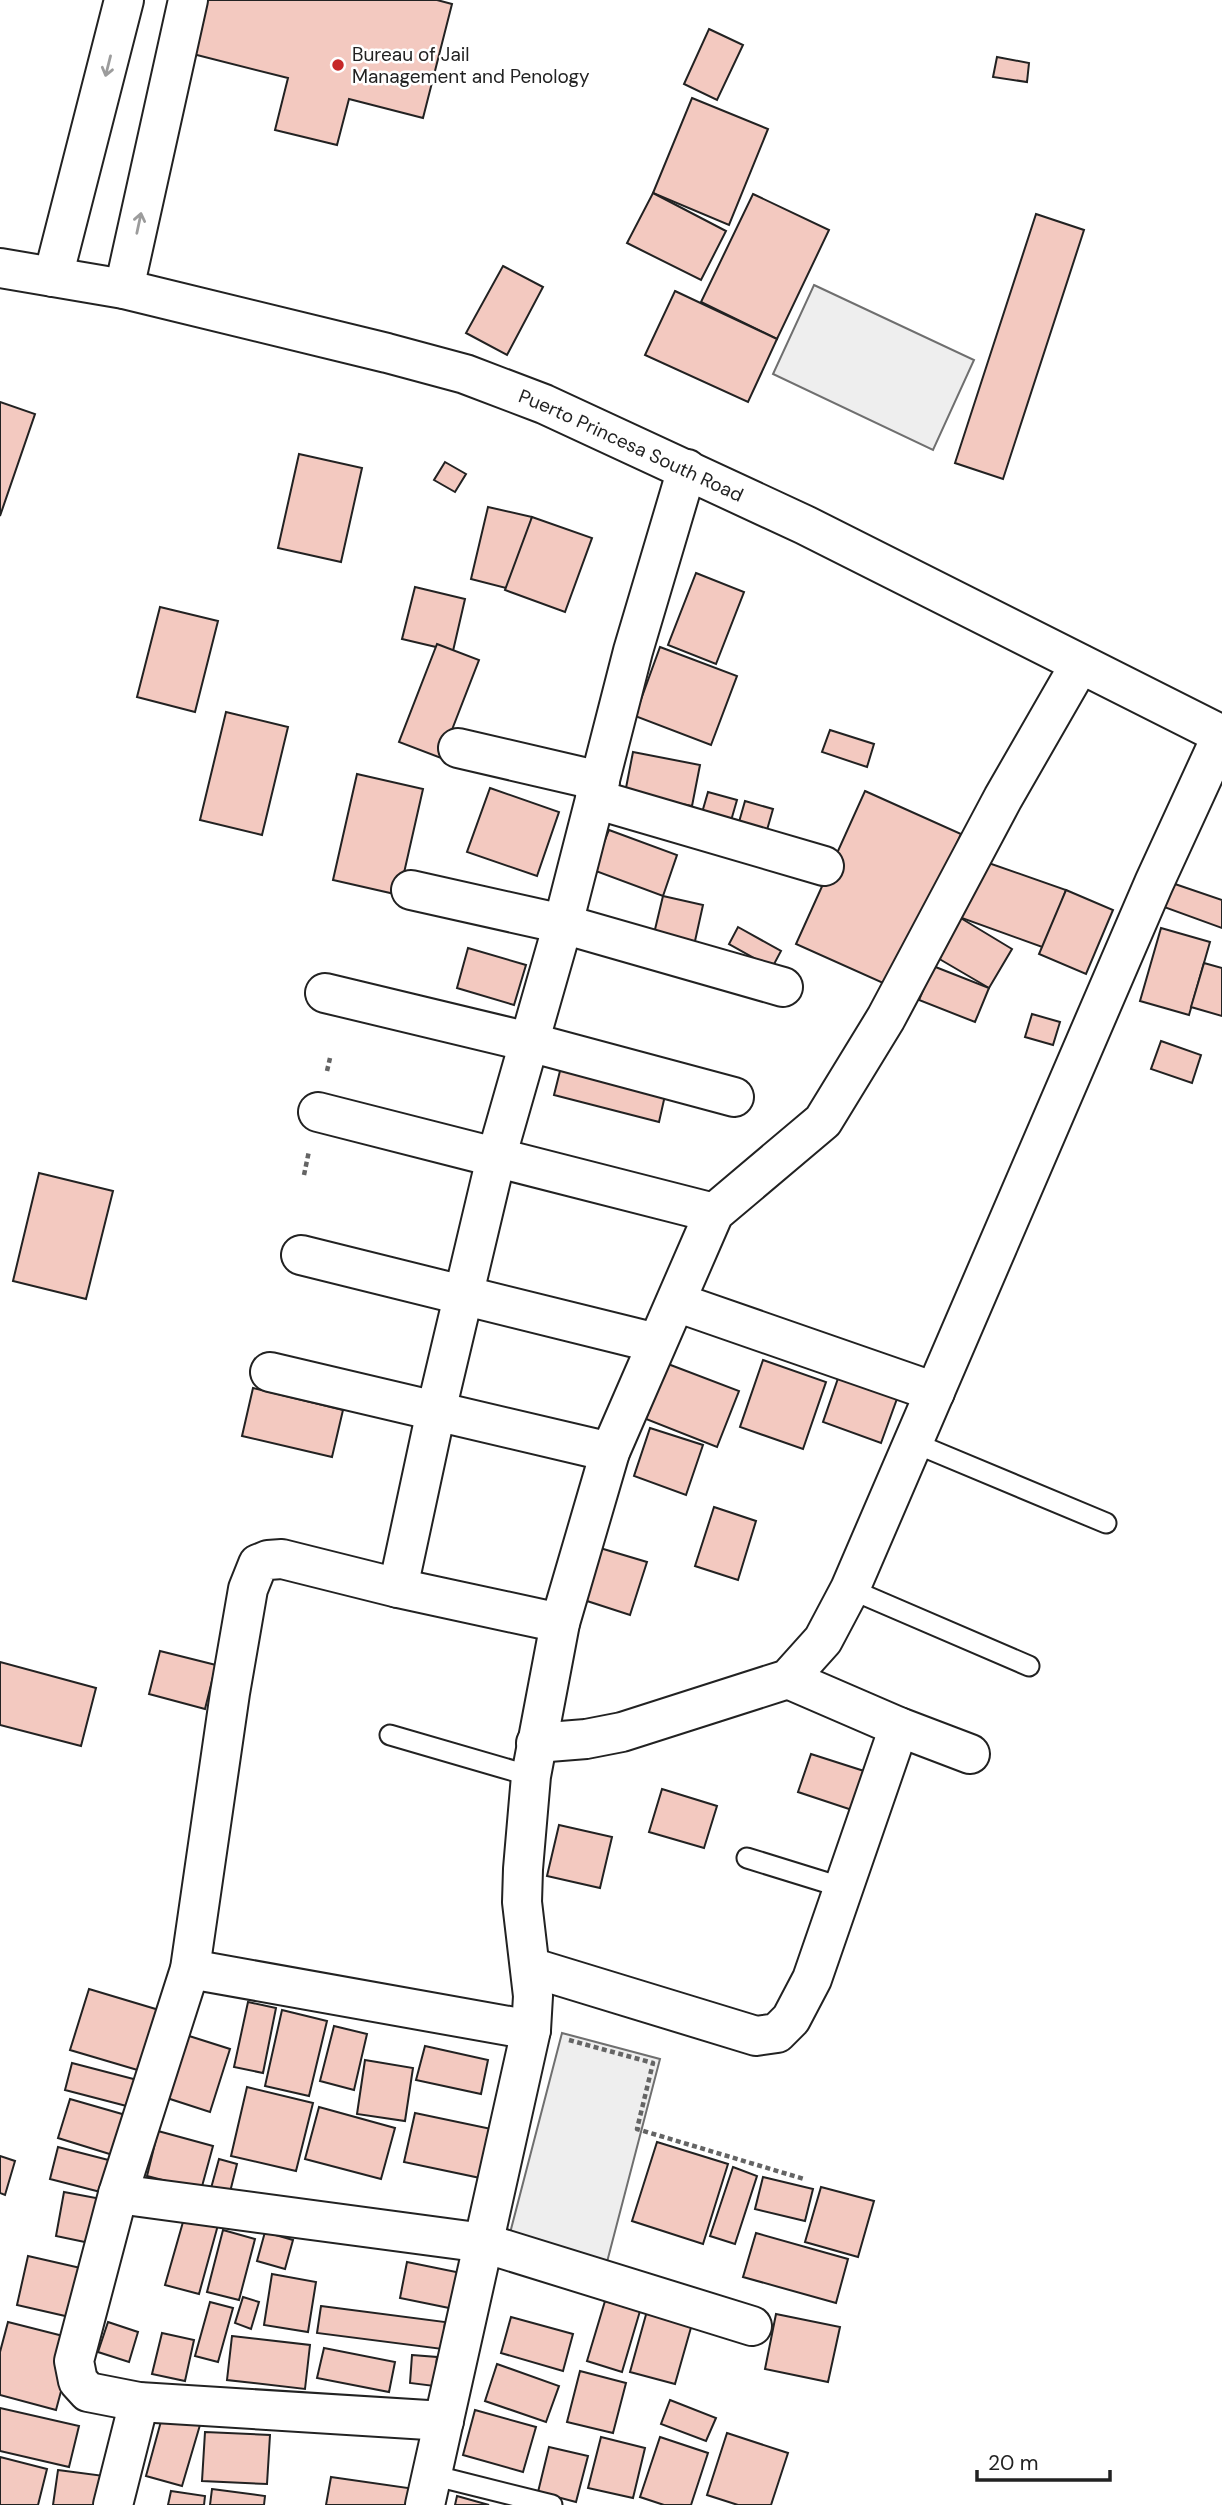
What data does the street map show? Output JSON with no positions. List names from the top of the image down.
{
  "streets": {
    "street": ["Puerto Princesa South Road"]
  },
  "places": ["Bureau of Jail Management and Penology"],
  "scale_bar": "20 m"
}
